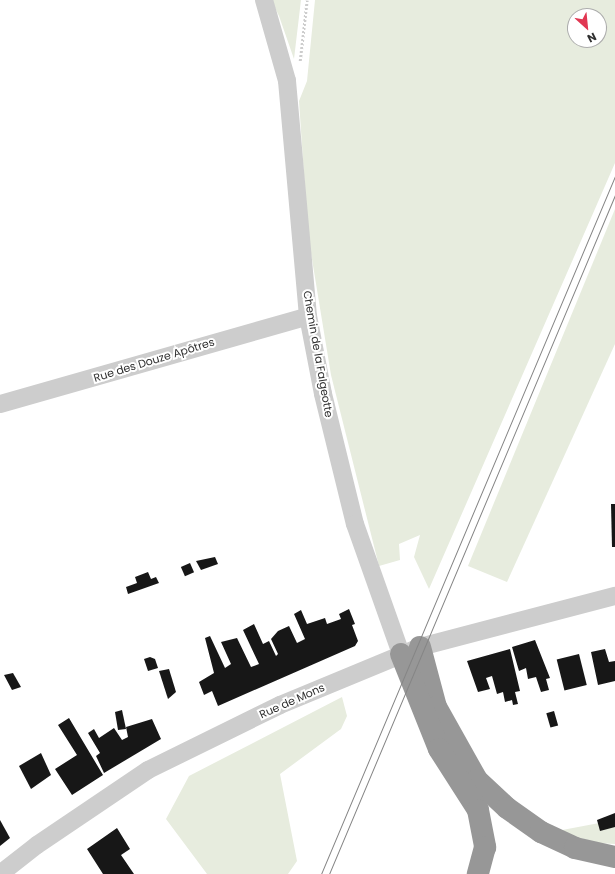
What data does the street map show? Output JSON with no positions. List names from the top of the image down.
{
  "streets": {
    "street": ["Chemin de la Falgeotte", "Rue des Douze Apôtres", "Rue de Mons"]
  },
  "crossings": [
    ["Chemin de la Falgeotte", "Rue des Douze Apôtres"],
    ["Chemin de la Falgeotte", "Rue de Mons"]
  ],
  "north": "bottom right"
}
